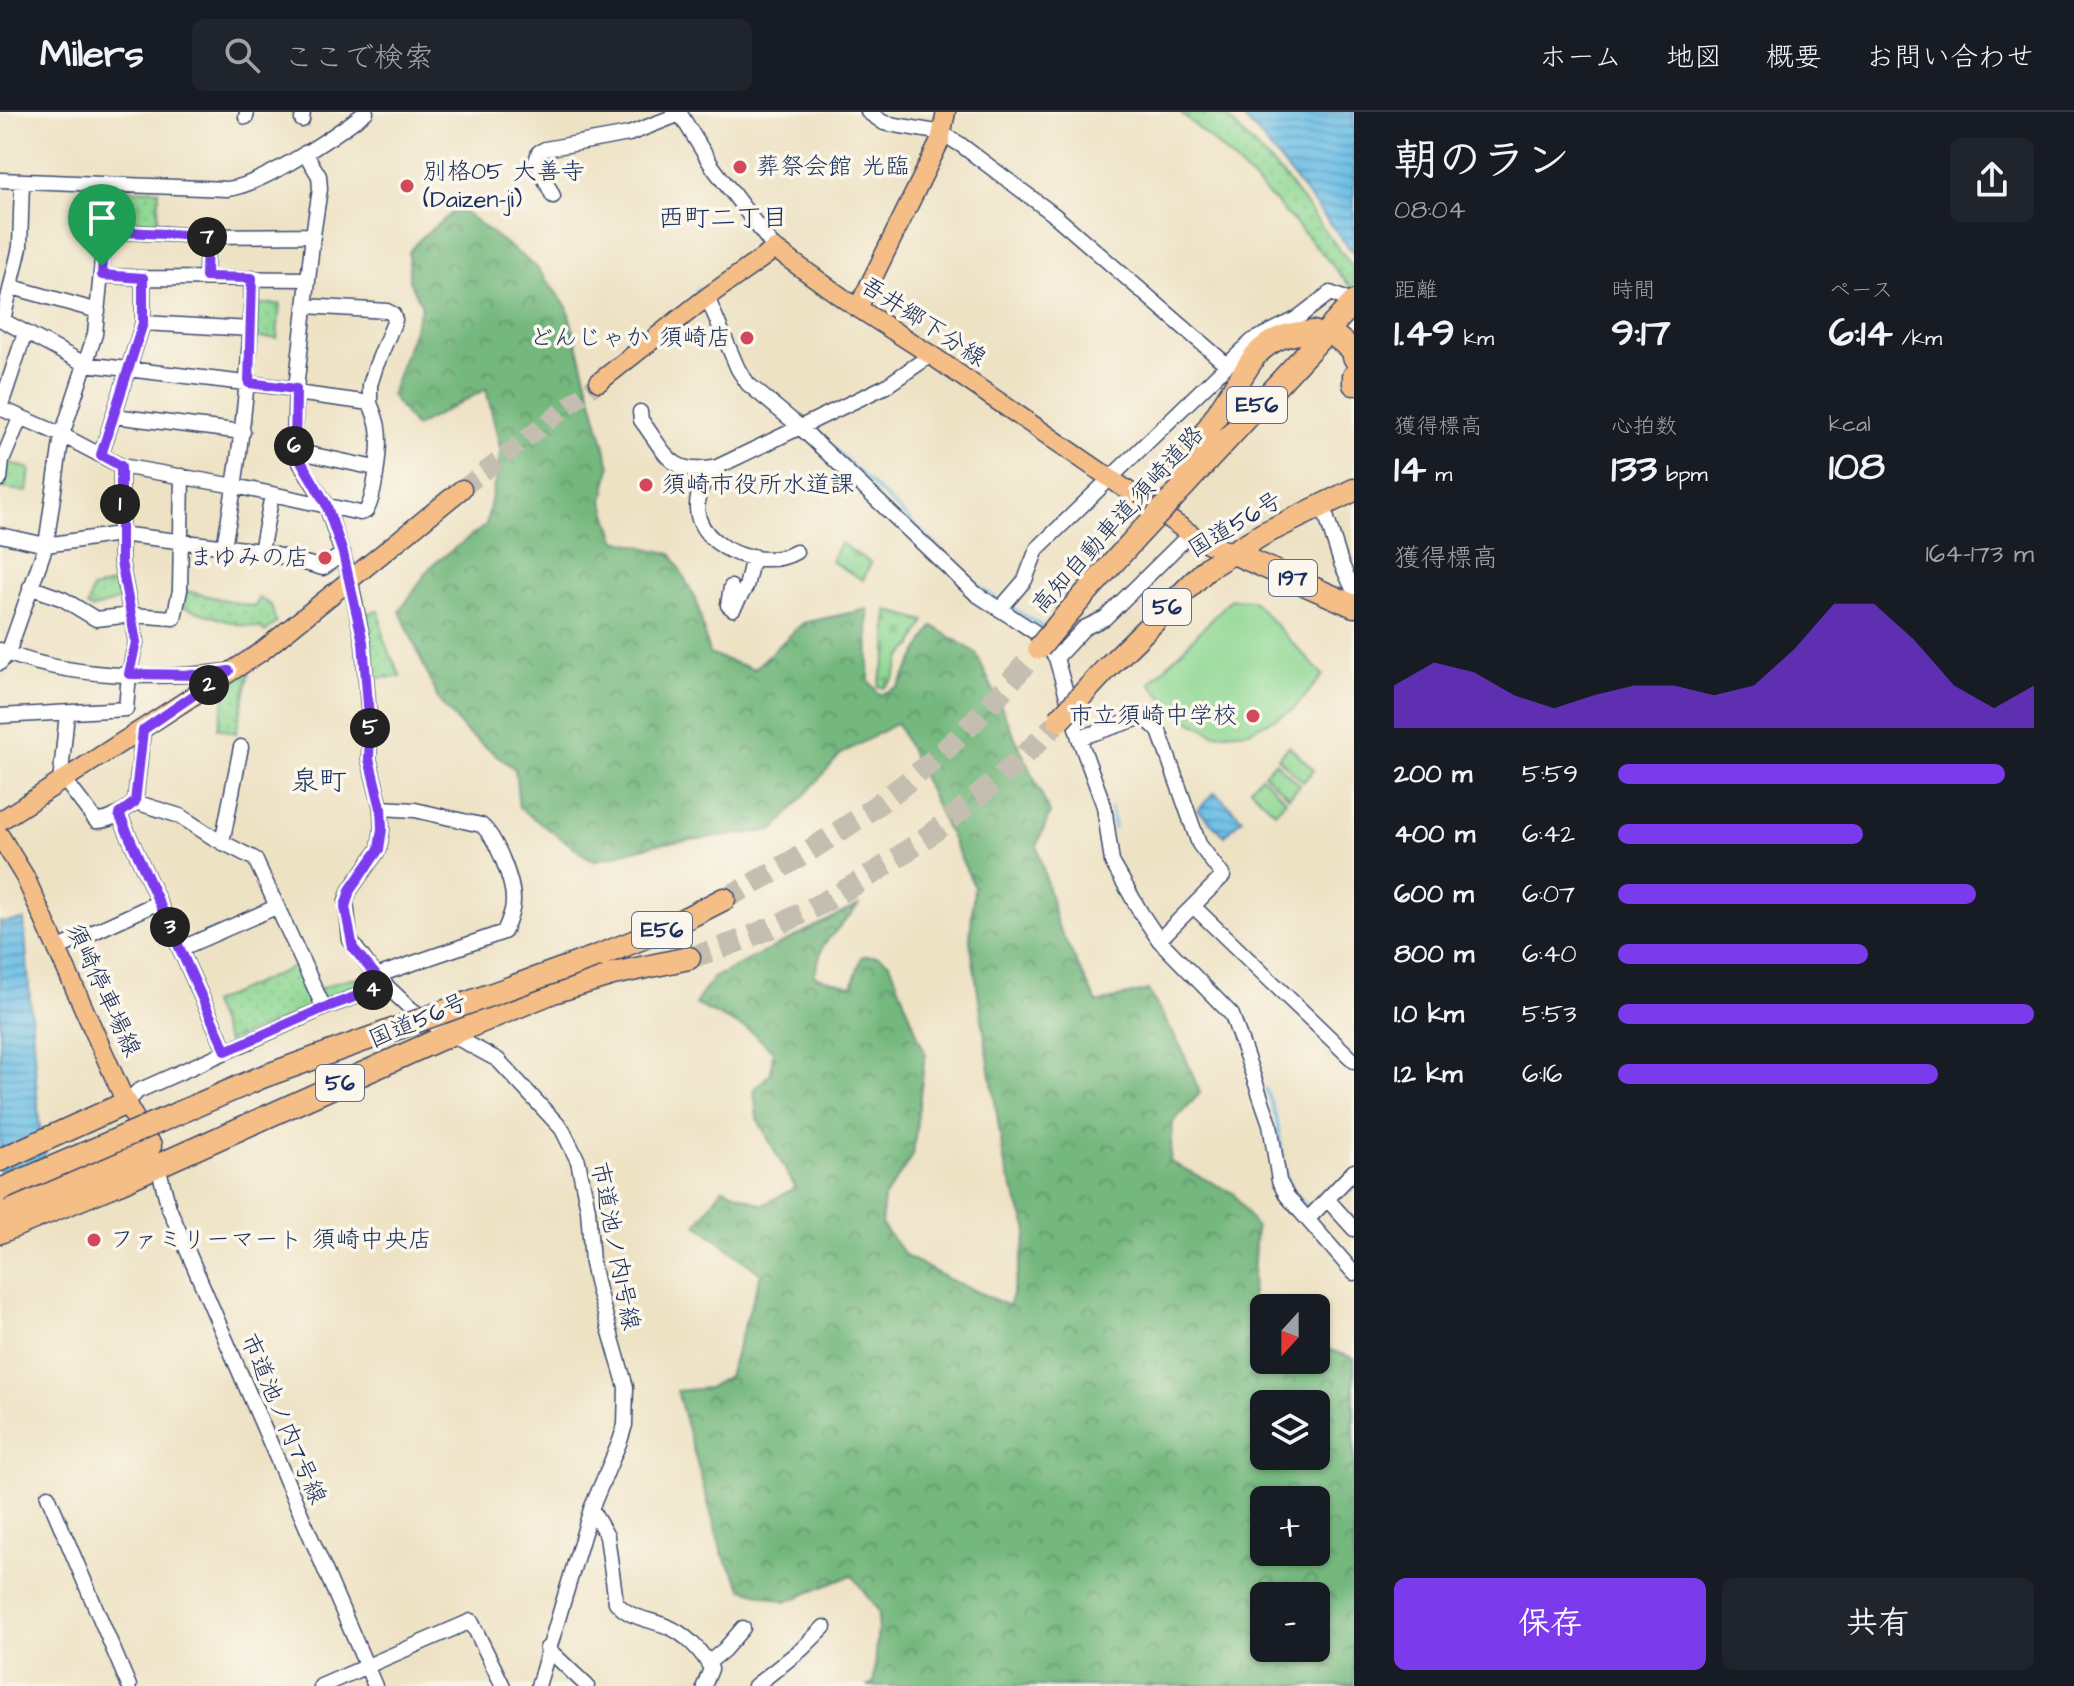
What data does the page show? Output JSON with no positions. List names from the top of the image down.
{
  "streets": {
    "highway": [
      "E56",
      "高知自動車道;須崎道路",
      "国道56号",
      "197",
      "56"
    ],
    "main road": ["吾井郷下分線", "須崎停車場線"],
    "street": ["市道池ノ内1号線", "市道池ノ内7号線"]
  },
  "crossings": [
    ["吾井郷下分線", "国道56号"],
    ["吾井郷下分線", "197"],
    ["国道56号", "197"],
    ["国道56号", "須崎停車場線"],
    ["国道56号", "市道池ノ内1号線"],
    ["国道56号", "市道池ノ内7号線"],
    ["須崎停車場線", "市道池ノ内7号線"]
  ],
  "districts": ["西町二丁目", "泉町"],
  "places": [
    "葬祭会館 光臨",
    "別格05 大善寺 (Daizen-ji)",
    "どんじゃか 須崎店",
    "須崎市役所水道課",
    "まゆみの店",
    "市立須崎中学校",
    "ファミリーマート 須崎中央店"
  ],
  "north": "bottom",
  "page": {
    "header": "Milers",
    "search": "ここで検索",
    "nav": [
      "ホーム",
      "地図",
      "概要",
      "お問い合わせ"
    ],
    "heading": ["朝のラン", "08:04"],
    "pins": [
      "7",
      "6",
      "1",
      "2",
      "5",
      "3",
      "4"
    ],
    "stats": [
      ["距離", "1.49 km"],
      ["時間", "9:17"],
      ["ペース", "6:14 /km"],
      ["獲得標高", "14 m"],
      ["心拍数", "133 bpm"],
      ["kcal", "108"]
    ],
    "chart": ["獲得標高", "164–173 m"],
    "list": [
      {
        "name": "200 m",
        "note": "5:59"
      },
      {
        "name": "400 m",
        "note": "6:42"
      },
      {
        "name": "600 m",
        "note": "6:07"
      },
      {
        "name": "800 m",
        "note": "6:40"
      },
      {
        "name": "1.0 km",
        "note": "5:53"
      },
      {
        "name": "1.2 km",
        "note": "6:16"
      }
    ],
    "map_buttons": ["+", "−"],
    "buttons": ["保存", "共有"]
  }
}
